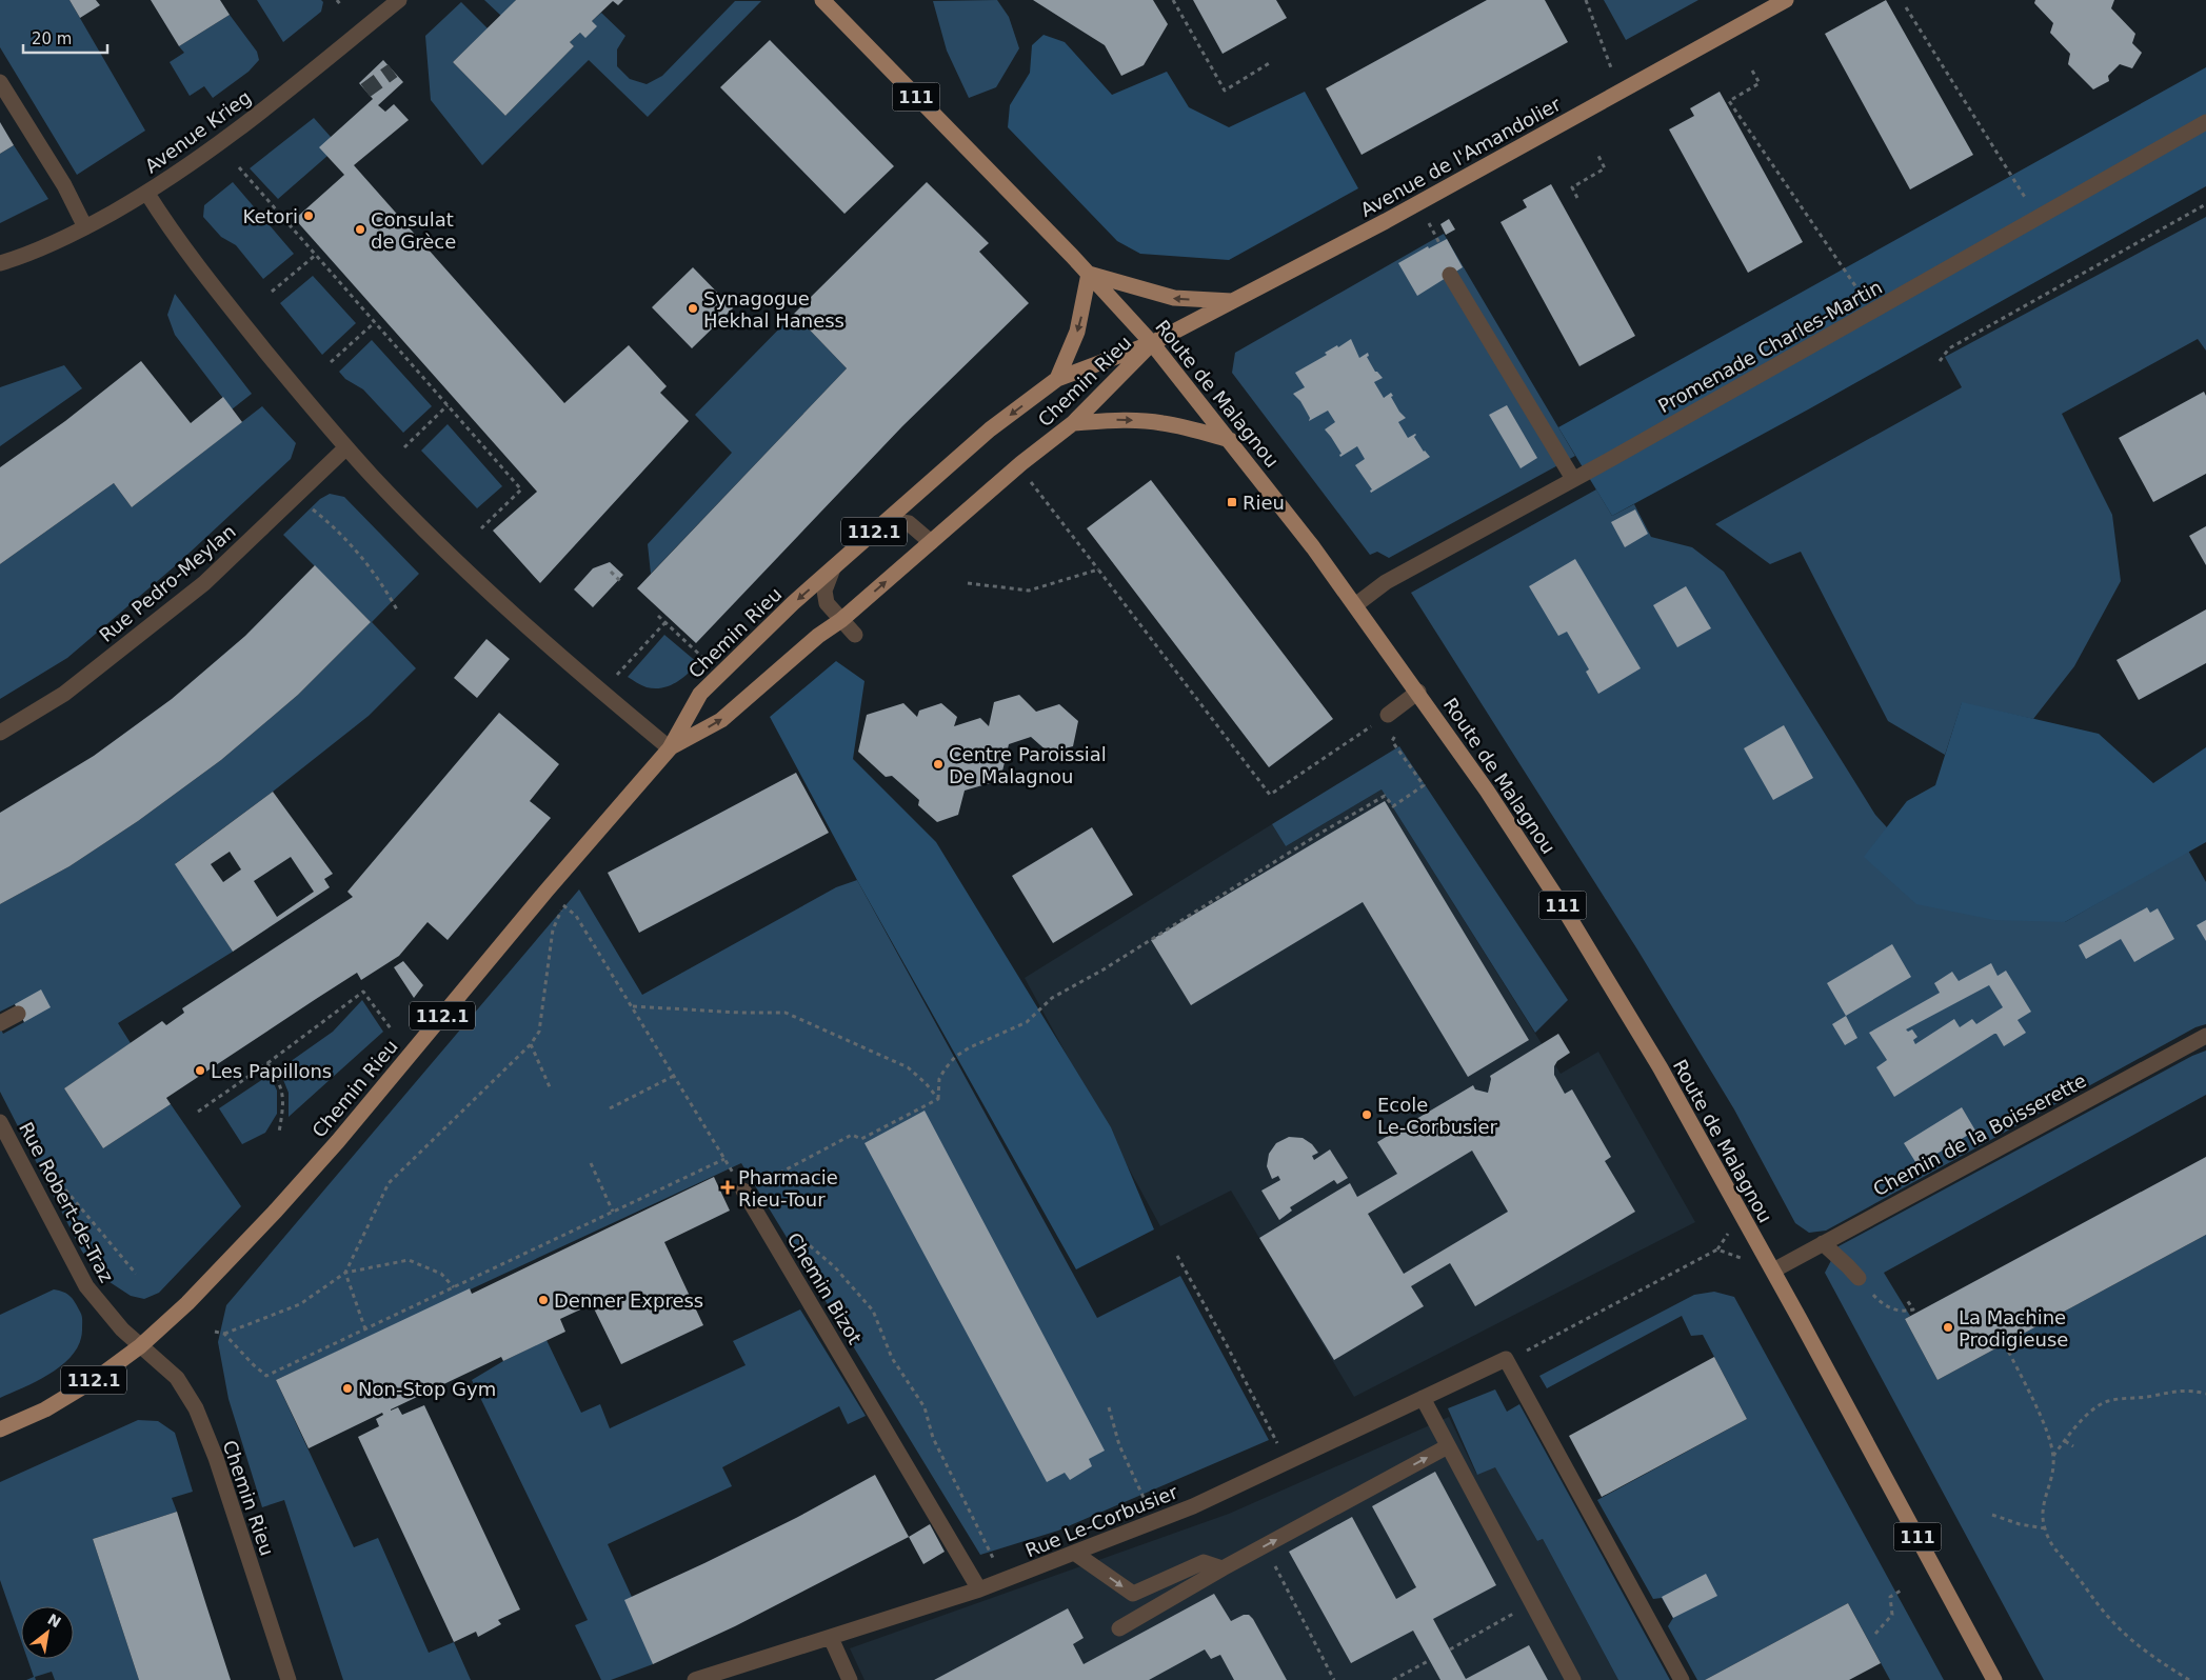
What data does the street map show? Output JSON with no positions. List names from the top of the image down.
{
  "streets": {
    "main road": [
      "111",
      "Avenue de l'Amandolier",
      "Chemin Rieu",
      "Route de Malagnou",
      "112.1"
    ],
    "street": [
      "Avenue Krieg",
      "Promenade Charles-Martin",
      "Rue Pedro-Meylan",
      "Chemin de la Boisserette",
      "Rue Robert-de-Traz",
      "Chemin Bizot",
      "Rue Le-Corbusier"
    ]
  },
  "crossings": [
    ["Avenue de l'Amandolier", "Chemin Rieu"],
    ["Avenue de l'Amandolier", "Route de Malagnou"],
    ["Promenade Charles-Martin", "Route de Malagnou"],
    ["Chemin Rieu", "Route de Malagnou"],
    ["Chemin Rieu", "Rue Robert-de-Traz"],
    ["Route de Malagnou", "Chemin de la Boisserette"],
    ["Chemin Bizot", "Rue Le-Corbusier"]
  ],
  "places": {
    "other": [
      "Ketori",
      "Consulat de Grèce",
      "Synagogue Hekhal Haness",
      "Centre Paroissial De Malagnou",
      "Les Papillons",
      "Ecole Le-Corbusier",
      "Denner Express",
      "La Machine Prodigieuse",
      "Non-Stop Gym"
    ],
    "transit": ["Rieu"],
    "health": ["Pharmacie Rieu-Tour"]
  },
  "scale_bar": "20 m",
  "north": "top right"
}
